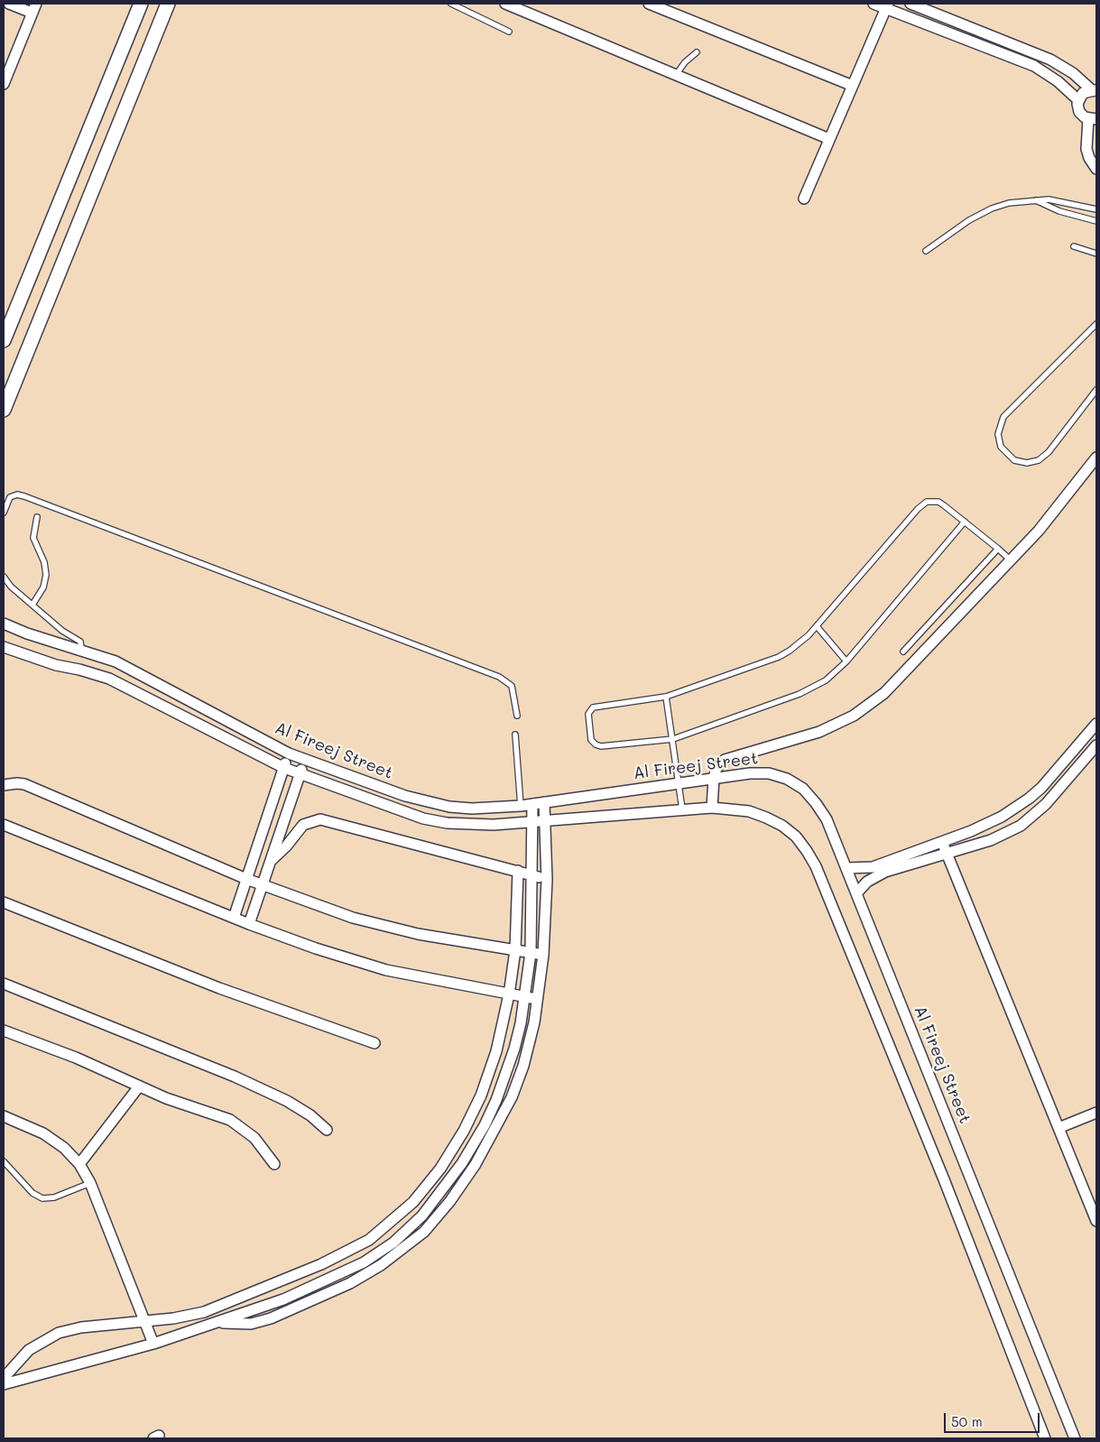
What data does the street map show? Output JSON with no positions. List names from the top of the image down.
{
  "streets": {
    "street": ["Al Fireej Street"]
  },
  "scale_bar": "50 m"
}
